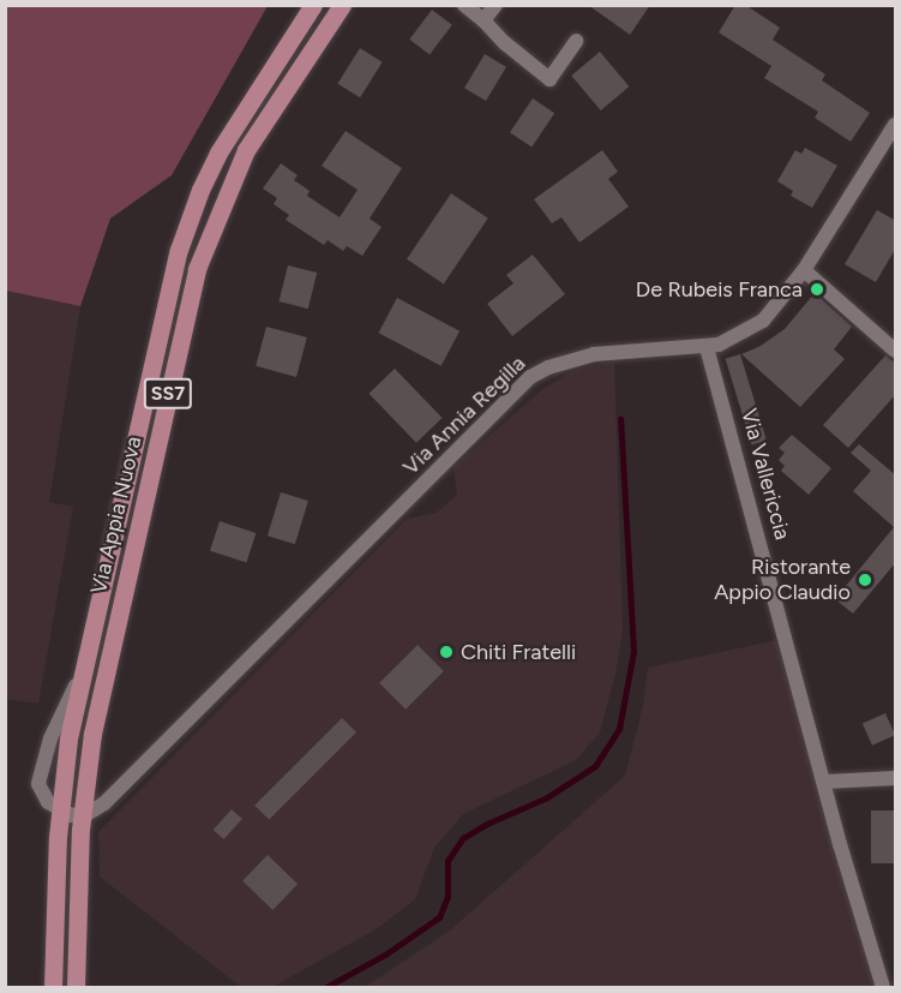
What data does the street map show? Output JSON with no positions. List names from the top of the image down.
{
  "streets": {
    "main road": ["SS7", "Via Appia Nuova"],
    "street": ["Via Annia Regilla", "Via Vallericcia"]
  },
  "crossings": [
    ["Via Annia Regilla", "Via Vallericcia"],
    ["Via Annia Regilla", "Via Appia Nuova"]
  ],
  "places": ["De Rubeis Franca", "Ristorante Appio Claudio", "Chiti Fratelli"]
}
